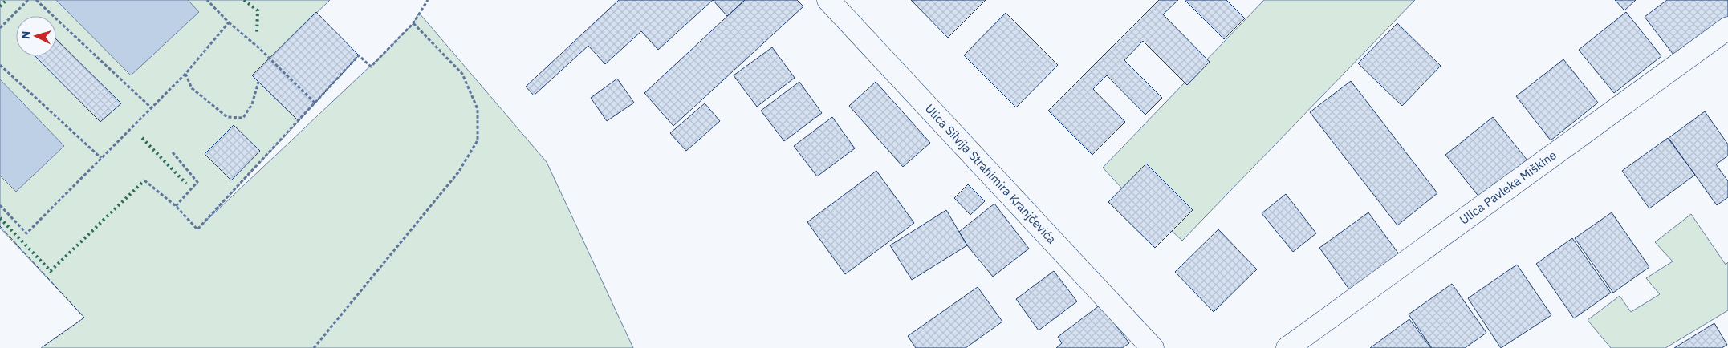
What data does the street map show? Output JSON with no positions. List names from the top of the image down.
{
  "streets": {
    "street": ["Ulica Silvija Strahimira Kranjčevića", "Ulica Pavleka Miškine"]
  },
  "north": "left"
}
